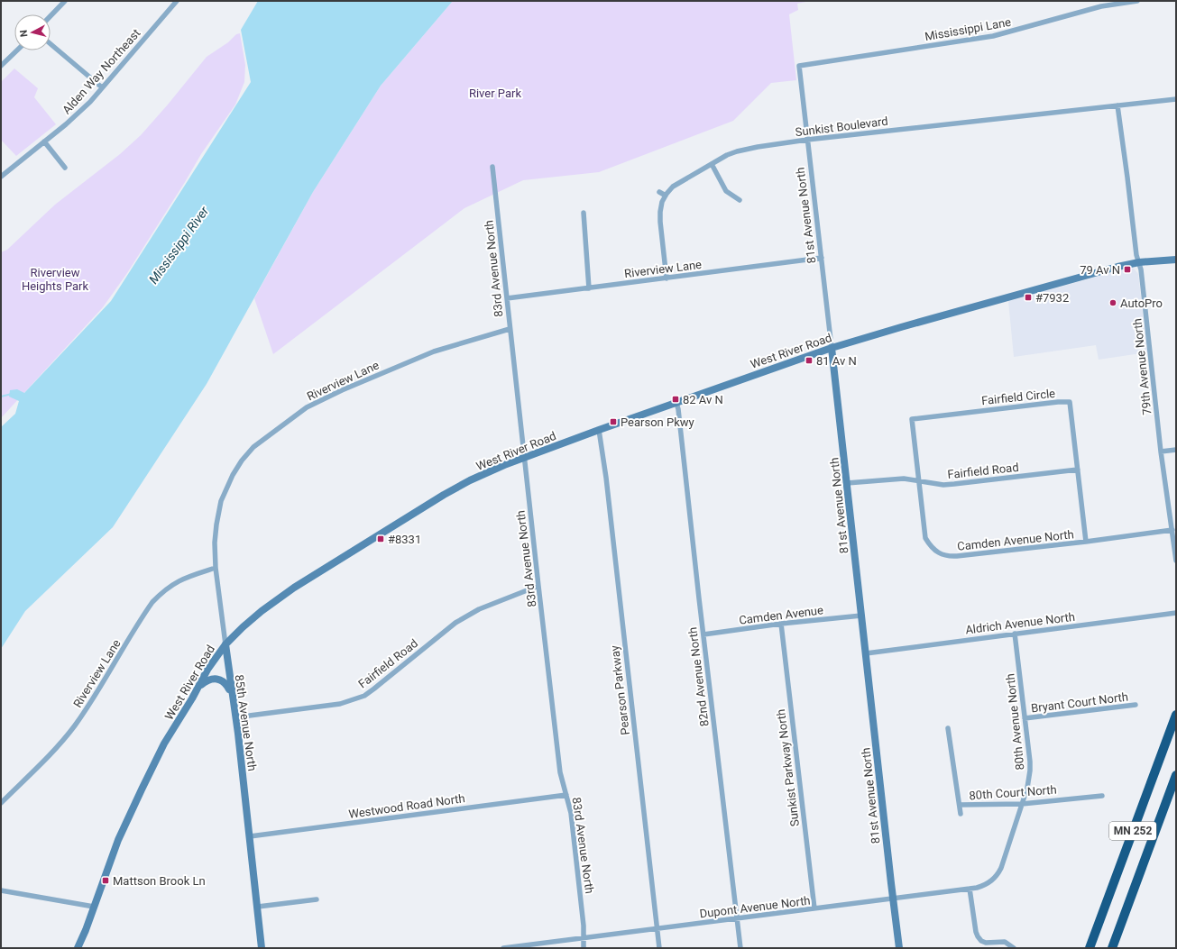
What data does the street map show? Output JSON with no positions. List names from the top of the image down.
{
  "streets": {
    "highway": ["MN 252"],
    "street": [
      "Mississippi Lane",
      "Alden Way Northeast",
      "Sunkist Boulevard",
      "81st Avenue North",
      "83rd Avenue North",
      "Riverview Lane",
      "West River Road",
      "79th Avenue North",
      "Fairfield Circle",
      "Fairfield Road",
      "Camden Avenue North",
      "Camden Avenue",
      "Aldrich Avenue North",
      "82nd Avenue North",
      "Pearson Parkway",
      "Bryant Court North",
      "80th Avenue North",
      "85th Avenue North",
      "Sunkist Parkway North",
      "80th Court North",
      "Westwood Road North",
      "Dupont Avenue North"
    ]
  },
  "crossings": [
    ["Mississippi Lane", "81st Avenue North"],
    ["Sunkist Boulevard", "81st Avenue North"],
    ["Sunkist Boulevard", "79th Avenue North"],
    ["81st Avenue North", "Riverview Lane"],
    ["81st Avenue North", "West River Road"],
    ["81st Avenue North", "Fairfield Road"],
    ["81st Avenue North", "Camden Avenue"],
    ["81st Avenue North", "Aldrich Avenue North"],
    ["81st Avenue North", "Dupont Avenue North"],
    ["83rd Avenue North", "Riverview Lane"],
    ["83rd Avenue North", "West River Road"],
    ["83rd Avenue North", "Fairfield Road"],
    ["83rd Avenue North", "Westwood Road North"],
    ["83rd Avenue North", "Dupont Avenue North"],
    ["Riverview Lane", "85th Avenue North"],
    ["West River Road", "79th Avenue North"],
    ["West River Road", "82nd Avenue North"],
    ["West River Road", "Pearson Parkway"],
    ["West River Road", "85th Avenue North"],
    ["79th Avenue North", "Camden Avenue North"],
    ["Fairfield Circle", "Fairfield Road"],
    ["Fairfield Circle", "Camden Avenue North"],
    ["Fairfield Road", "Camden Avenue North"],
    ["Fairfield Road", "85th Avenue North"],
    ["Camden Avenue", "82nd Avenue North"],
    ["Camden Avenue", "Sunkist Parkway North"],
    ["Aldrich Avenue North", "80th Avenue North"],
    ["82nd Avenue North", "Dupont Avenue North"],
    ["Pearson Parkway", "Dupont Avenue North"],
    ["Bryant Court North", "80th Avenue North"],
    ["80th Avenue North", "80th Court North"],
    ["80th Avenue North", "Dupont Avenue North"],
    ["85th Avenue North", "Westwood Road North"],
    ["Sunkist Parkway North", "Dupont Avenue North"]
  ],
  "water": ["Mississippi River"],
  "parks": ["River Park", "Riverview Heights Park"],
  "places": {
    "transit": [
      "79 Av N",
      "#7932",
      "81 Av N",
      "82 Av N",
      "Pearson Pkwy",
      "#8331",
      "Mattson Brook Ln"
    ],
    "other": ["AutoPro"]
  },
  "north": "left"
}
